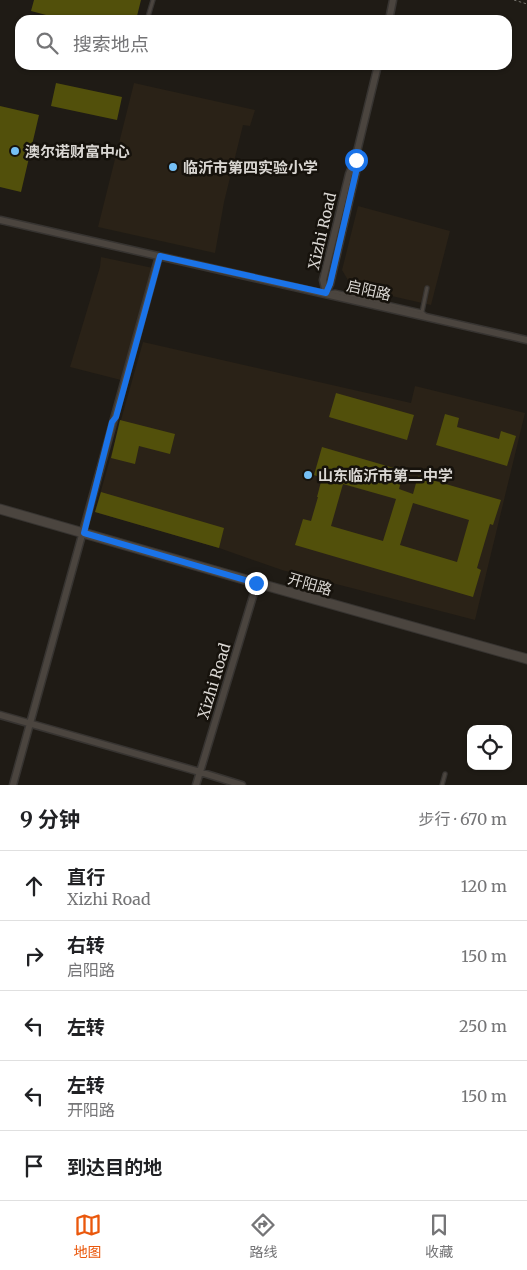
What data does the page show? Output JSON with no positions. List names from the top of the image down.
{
  "streets": {
    "street": ["Xizhi Road", "启阳路", "开阳路"]
  },
  "crossings": [
    ["Xizhi Road", "启阳路"],
    ["Xizhi Road", "开阳路"]
  ],
  "places": ["澳尔诺财富中心", "临沂市第四实验小学", "山东临沂市第二中学"],
  "page": {
    "search": "搜索地点",
    "heading": ["9 分钟", "步行 · 670 m"],
    "list": [
      ["直行", "Xizhi Road", "120 m"],
      ["右转", "启阳路", "150 m"],
      ["左转", "250 m"],
      ["左转", "开阳路", "150 m"],
      "到达目的地"
    ],
    "nav": ["地图", "路线", "收藏"]
  }
}
